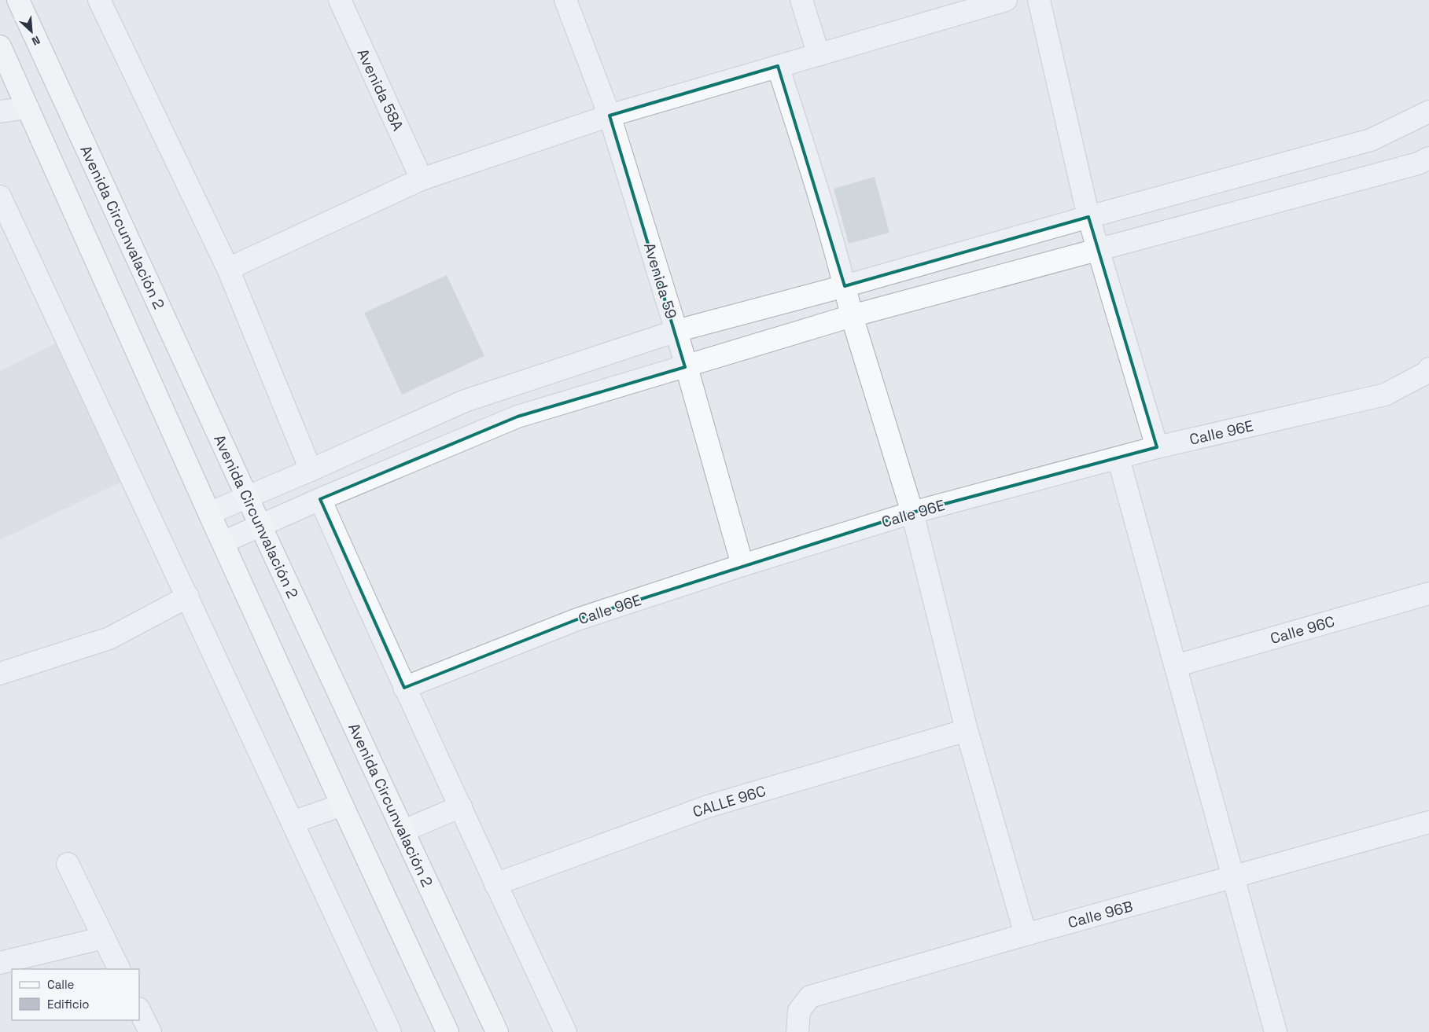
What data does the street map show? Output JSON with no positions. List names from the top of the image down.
{
  "streets": {
    "highway": ["Avenida Circunvalación 2"],
    "street": [
      "Avenida 58A",
      "Avenida 59",
      "Calle 96E",
      "Calle 96C",
      "CALLE 96C",
      "Calle 96B"
    ]
  },
  "crossings": [
    ["Avenida 59", "Calle 96E"]
  ],
  "legend": ["Calle", "Edificio"],
  "north": "bottom right"
}
